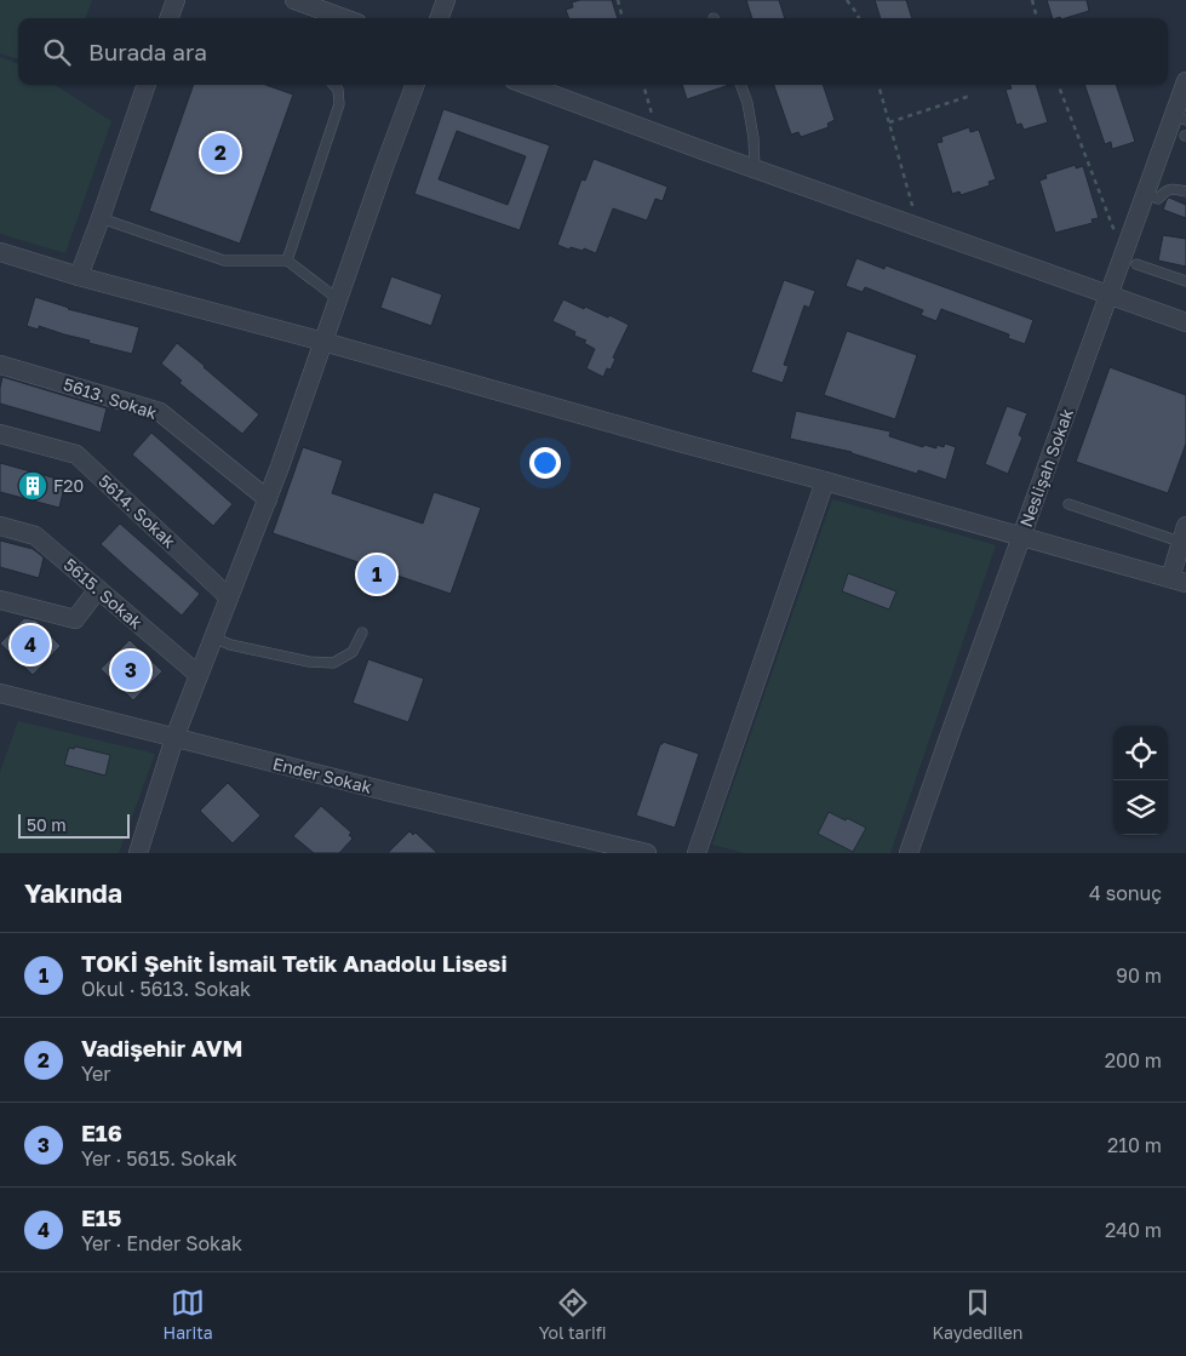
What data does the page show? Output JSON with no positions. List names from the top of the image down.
{
  "streets": {
    "street": [
      "5613. Sokak",
      "Neslişah Sokak",
      "5614. Sokak",
      "5615. Sokak",
      "Ender Sokak"
    ]
  },
  "places": {
    "building": ["F20"]
  },
  "scale_bar": "50 m",
  "page": {
    "search": "Burada ara",
    "pins": [
      "2",
      "1",
      "4",
      "3"
    ],
    "scale": "50 m",
    "heading": ["Yakında", "4 sonuç"],
    "list": [
      {
        "mark": "1",
        "name": "TOKİ Şehit İsmail Tetik Anadolu Lisesi",
        "note": "Okul · 5613. Sokak",
        "value": "90 m"
      },
      {
        "mark": "2",
        "name": "Vadişehir AVM",
        "note": "Yer",
        "value": "200 m"
      },
      {
        "mark": "3",
        "name": "E16",
        "note": "Yer · 5615. Sokak",
        "value": "210 m"
      },
      {
        "mark": "4",
        "name": "E15",
        "note": "Yer · Ender Sokak",
        "value": "240 m"
      }
    ],
    "nav": ["Harita", "Yol tarifi", "Kaydedilen"]
  }
}
